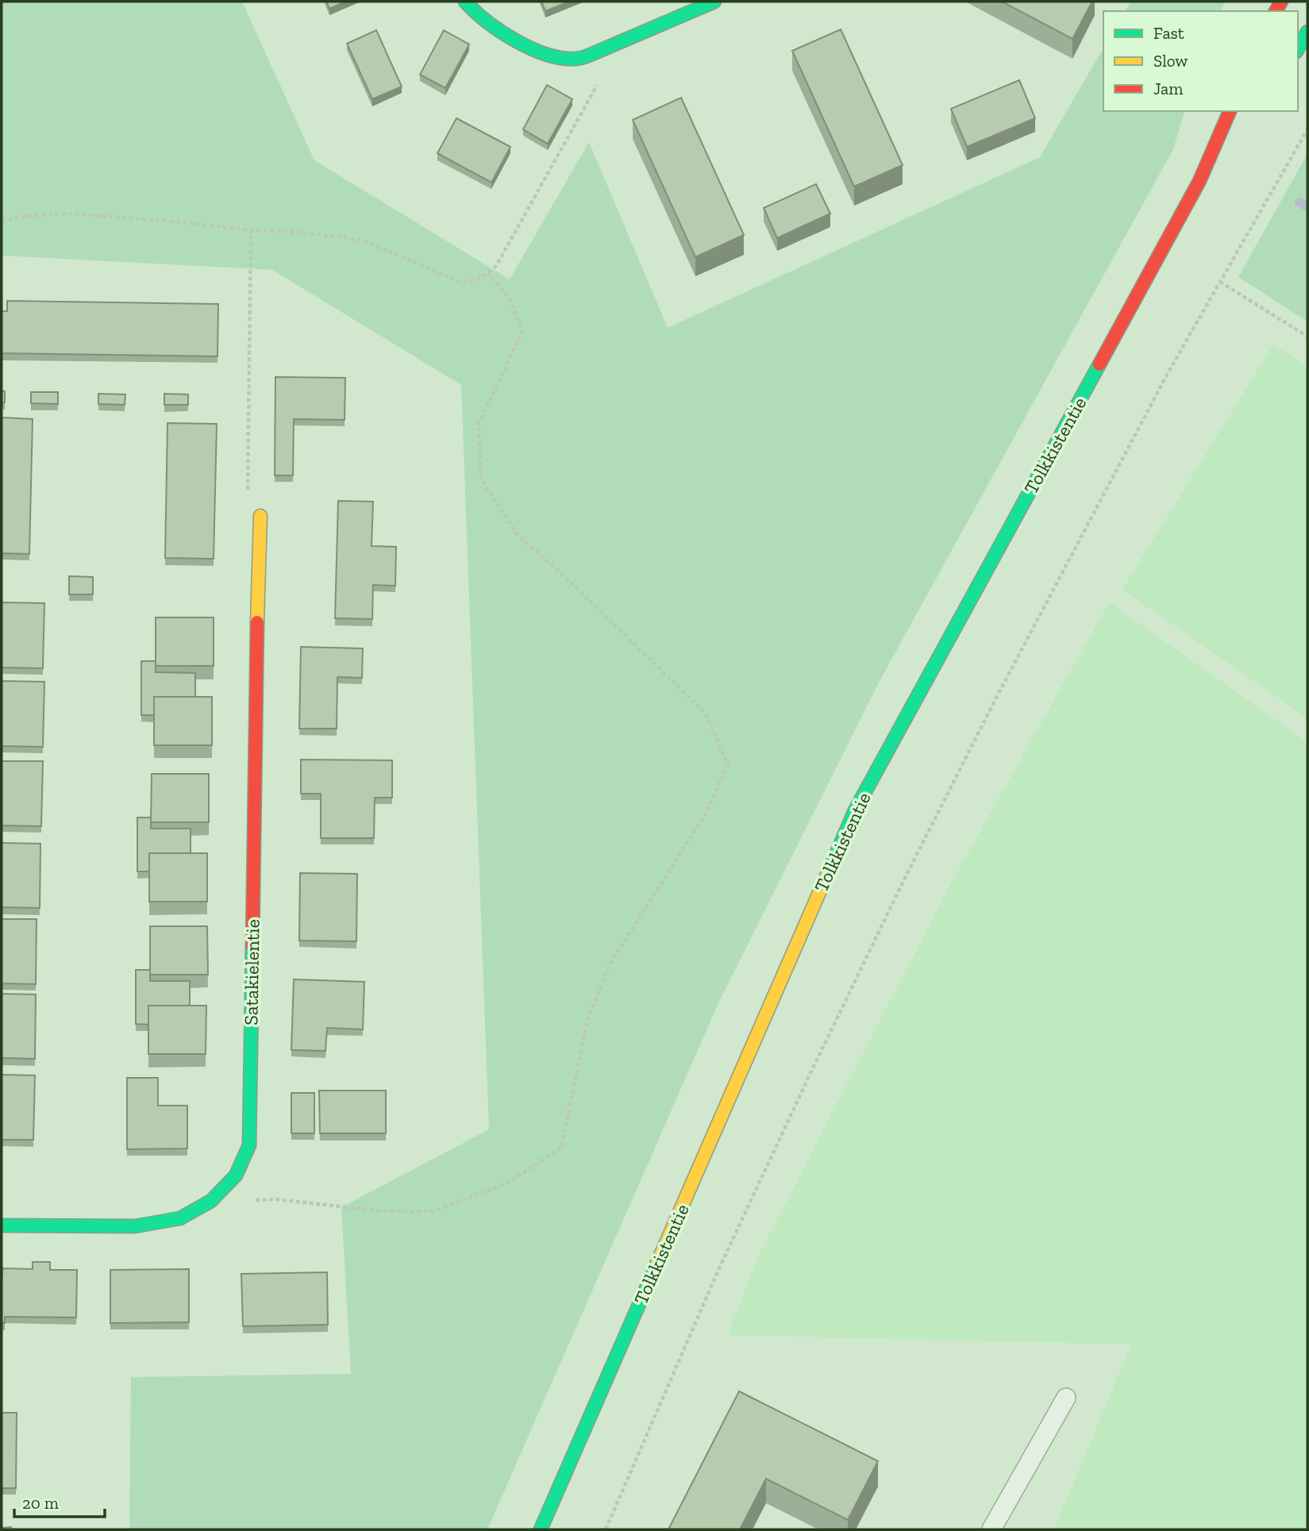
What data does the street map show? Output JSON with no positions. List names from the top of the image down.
{
  "streets": {
    "street": ["Tolkkistentie", "Satakielentie"]
  },
  "legend": ["Fast", "Slow", "Jam"],
  "scale_bar": "20 m"
}
